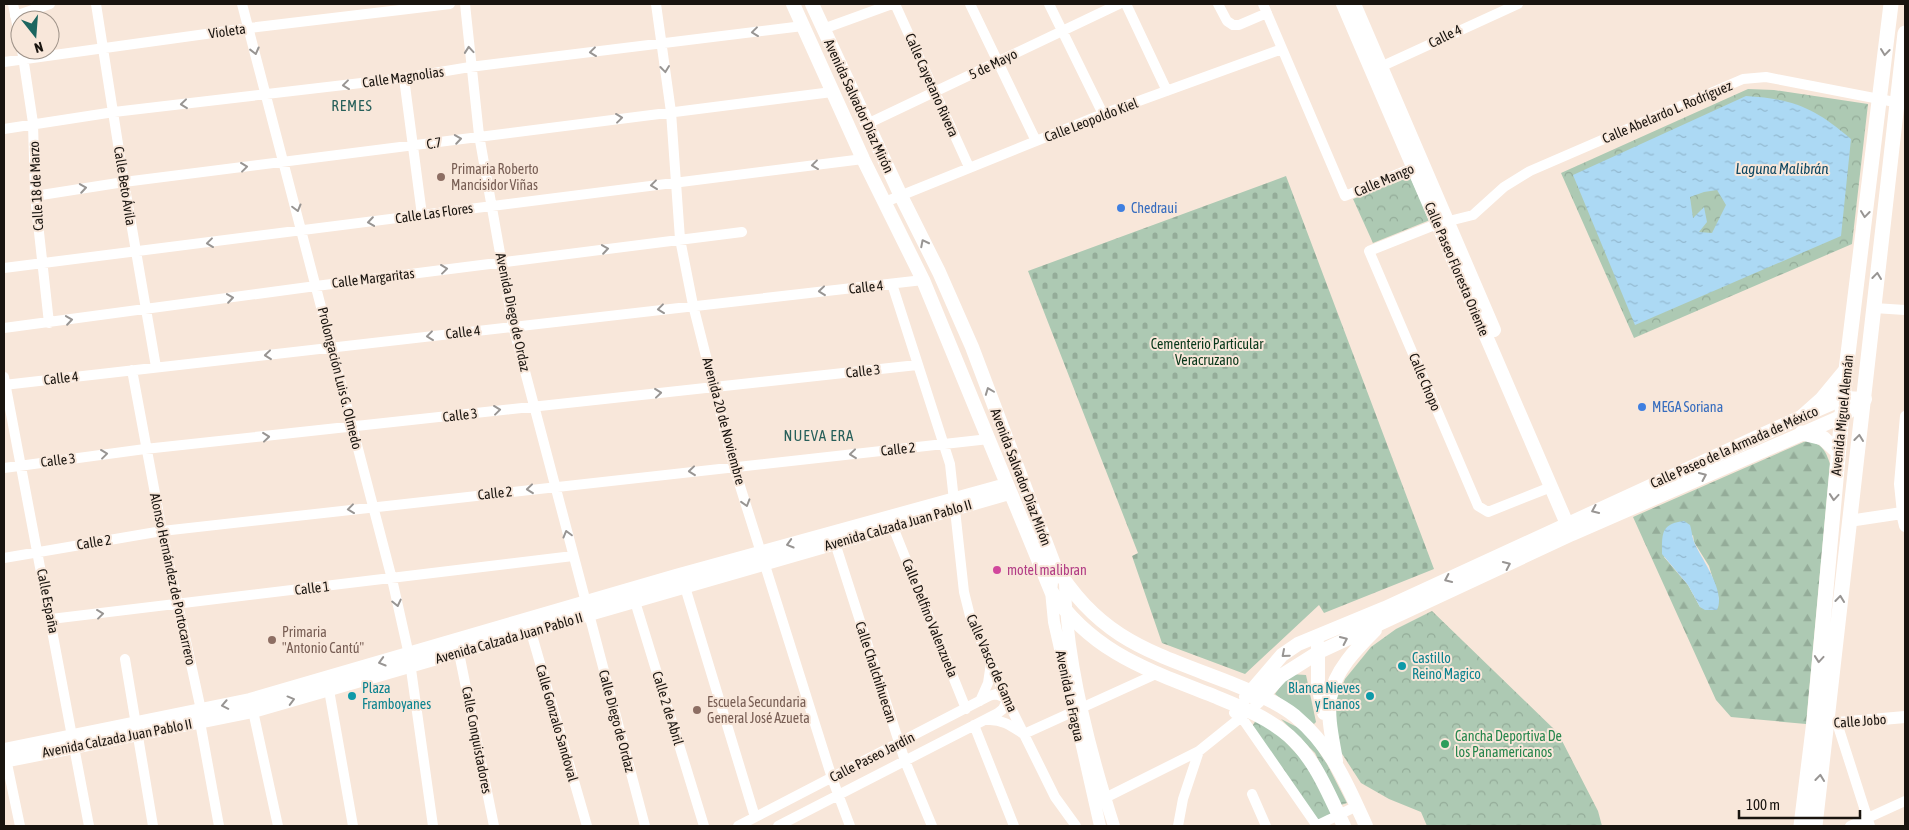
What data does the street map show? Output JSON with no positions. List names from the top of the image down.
{
  "streets": {
    "main road": [
      "Avenida Salvador Díaz Mirón",
      "Calle Paseo Floresta Oriente",
      "Avenida Miguel Alemán",
      "Calle Paseo de la Armada de México",
      "Avenida Calzada Juan Pablo II"
    ],
    "street": [
      "Violeta",
      "Calle 4",
      "5 de Mayo",
      "Calle Magnolias",
      "Calle Cayetano Rivera",
      "Calle Abelardo L. Rodríguez",
      "Calle Leopoldo Kiel",
      "C.7",
      "Calle Mango",
      "Calle 18 de Marzo",
      "Calle Beto Ávila",
      "Calle Las Flores",
      "Calle Margaritas",
      "Avenida Diego de Ordaz",
      "Calle 3",
      "Prolongación Luis G. Olmedo",
      "Calle Chopo",
      "Avenida 20 de Noviembre",
      "Calle 2",
      "Alonso Hernández de Portocarrero",
      "Calle 1",
      "Calle España",
      "Calle Delfino Valenzuela",
      "Calle Vasco de Gama",
      "Calle Chalchihuecan",
      "Avenida La Fragua",
      "Calle 2 de Abril",
      "Calle Diego de Ordaz",
      "Calle Jobo",
      "Calle Gonzalo Sandoval",
      "Calle Conquistadores",
      "Calle Paseo Jardín"
    ]
  },
  "crossings": [
    ["Violeta", "Calle Beto Ávila"],
    ["Violeta", "Prolongación Luis G. Olmedo"],
    ["Calle 4", "Avenida Salvador Díaz Mirón"],
    ["Calle 4", "Calle Beto Ávila"],
    ["Calle 4", "Calle Paseo Floresta Oriente"],
    ["Calle 4", "Avenida Diego de Ordaz"],
    ["Calle 4", "Prolongación Luis G. Olmedo"],
    ["Calle 4", "Avenida 20 de Noviembre"],
    ["Calle 4", "Alonso Hernández de Portocarrero"],
    ["Calle 4", "Calle España"],
    ["Calle 4", "Calle Vasco de Gama"],
    ["5 de Mayo", "Calle Cayetano Rivera"],
    ["5 de Mayo", "Avenida Salvador Díaz Mirón"],
    ["Calle Magnolias", "Avenida Salvador Díaz Mirón"],
    ["Calle Magnolias", "Calle 18 de Marzo"],
    ["Calle Magnolias", "Calle Beto Ávila"],
    ["Calle Magnolias", "Avenida Diego de Ordaz"],
    ["Calle Magnolias", "Prolongación Luis G. Olmedo"],
    ["Calle Magnolias", "Avenida 20 de Noviembre"],
    ["Calle Cayetano Rivera", "Calle Leopoldo Kiel"],
    ["Avenida Salvador Díaz Mirón", "Calle Leopoldo Kiel"],
    ["Avenida Salvador Díaz Mirón", "C.7"],
    ["Avenida Salvador Díaz Mirón", "Calle Las Flores"],
    ["Avenida Salvador Díaz Mirón", "Calle Paseo de la Armada de México"],
    ["Avenida Salvador Díaz Mirón", "Calle 2"],
    ["Avenida Salvador Díaz Mirón", "Avenida Calzada Juan Pablo II"],
    ["Avenida Salvador Díaz Mirón", "Avenida La Fragua"],
    ["Calle Abelardo L. Rodríguez", "Calle Paseo Floresta Oriente"],
    ["Calle Abelardo L. Rodríguez", "Calle Chopo"],
    ["Calle Abelardo L. Rodríguez", "Avenida Miguel Alemán"],
    ["Calle Leopoldo Kiel", "Calle Mango"],
    ["C.7", "Calle 18 de Marzo"],
    ["C.7", "Calle Beto Ávila"],
    ["C.7", "Avenida Diego de Ordaz"],
    ["C.7", "Prolongación Luis G. Olmedo"],
    ["C.7", "Avenida 20 de Noviembre"],
    ["Calle Mango", "Calle Paseo Floresta Oriente"],
    ["Calle 18 de Marzo", "Calle Las Flores"],
    ["Calle 18 de Marzo", "Calle Margaritas"],
    ["Calle Beto Ávila", "Calle Las Flores"],
    ["Calle Beto Ávila", "Calle Margaritas"],
    ["Calle Las Flores", "Avenida Diego de Ordaz"],
    ["Calle Las Flores", "Prolongación Luis G. Olmedo"],
    ["Calle Las Flores", "Avenida 20 de Noviembre"],
    ["Calle Paseo Floresta Oriente", "Calle Chopo"],
    ["Calle Paseo Floresta Oriente", "Calle Paseo de la Armada de México"],
    ["Calle Margaritas", "Avenida Diego de Ordaz"],
    ["Calle Margaritas", "Prolongación Luis G. Olmedo"],
    ["Calle Margaritas", "Avenida 20 de Noviembre"],
    ["Avenida Diego de Ordaz", "Calle 3"],
    ["Avenida Diego de Ordaz", "Calle 2"],
    ["Avenida Diego de Ordaz", "Avenida Calzada Juan Pablo II"],
    ["Avenida Diego de Ordaz", "Calle 1"],
    ["Avenida Diego de Ordaz", "Calle Diego de Ordaz"],
    ["Calle 3", "Prolongación Luis G. Olmedo"],
    ["Calle 3", "Avenida 20 de Noviembre"],
    ["Calle 3", "Alonso Hernández de Portocarrero"],
    ["Calle 3", "Calle España"],
    ["Calle 3", "Calle Vasco de Gama"],
    ["Prolongación Luis G. Olmedo", "Calle 2"],
    ["Prolongación Luis G. Olmedo", "Avenida Calzada Juan Pablo II"],
    ["Prolongación Luis G. Olmedo", "Calle 1"],
    ["Avenida Miguel Alemán", "Calle Paseo de la Armada de México"],
    ["Avenida Miguel Alemán", "Calle Jobo"],
    ["Avenida 20 de Noviembre", "Calle 2"],
    ["Avenida 20 de Noviembre", "Avenida Calzada Juan Pablo II"],
    ["Avenida 20 de Noviembre", "Calle Paseo Jardín"],
    ["Calle 2", "Alonso Hernández de Portocarrero"],
    ["Calle 2", "Calle España"],
    ["Calle 2", "Calle Vasco de Gama"],
    ["Avenida Calzada Juan Pablo II", "Alonso Hernández de Portocarrero"],
    ["Avenida Calzada Juan Pablo II", "Calle España"],
    ["Avenida Calzada Juan Pablo II", "Calle Delfino Valenzuela"],
    ["Avenida Calzada Juan Pablo II", "Calle Vasco de Gama"],
    ["Avenida Calzada Juan Pablo II", "Calle Chalchihuecan"],
    ["Avenida Calzada Juan Pablo II", "Calle 2 de Abril"],
    ["Avenida Calzada Juan Pablo II", "Calle Diego de Ordaz"],
    ["Avenida Calzada Juan Pablo II", "Calle Gonzalo Sandoval"],
    ["Avenida Calzada Juan Pablo II", "Calle Conquistadores"],
    ["Alonso Hernández de Portocarrero", "Calle 1"],
    ["Calle 1", "Calle España"],
    ["Calle Delfino Valenzuela", "Calle Paseo Jardín"],
    ["Calle Vasco de Gama", "Calle Paseo Jardín"],
    ["Calle Chalchihuecan", "Calle Paseo Jardín"]
  ],
  "one_way": [
    "Calle 4",
    "Calle Magnolias",
    "C.7",
    "Calle Las Flores",
    "Calle Margaritas",
    "Calle 3",
    "Calle 2"
  ],
  "districts": ["REMES", "NUEVA ERA"],
  "water": ["Laguna Malibrán"],
  "parks": ["Cementerio Particular Veracruzano"],
  "places": [
    "Primaria Roberto Mancisidor Viñas",
    "Chedraui",
    "MEGA Soriana",
    "motel malibran",
    "Primaria \"Antonio Cantú\"",
    "Castillo Reino Magico",
    "Plaza Framboyanes",
    "Blanca Nieves y Enanos",
    "Escuela Secundaria General José Azueta",
    "Cancha Deportiva De los Panamericanos"
  ],
  "scale_bar": "100 m",
  "north": "bottom"
}
